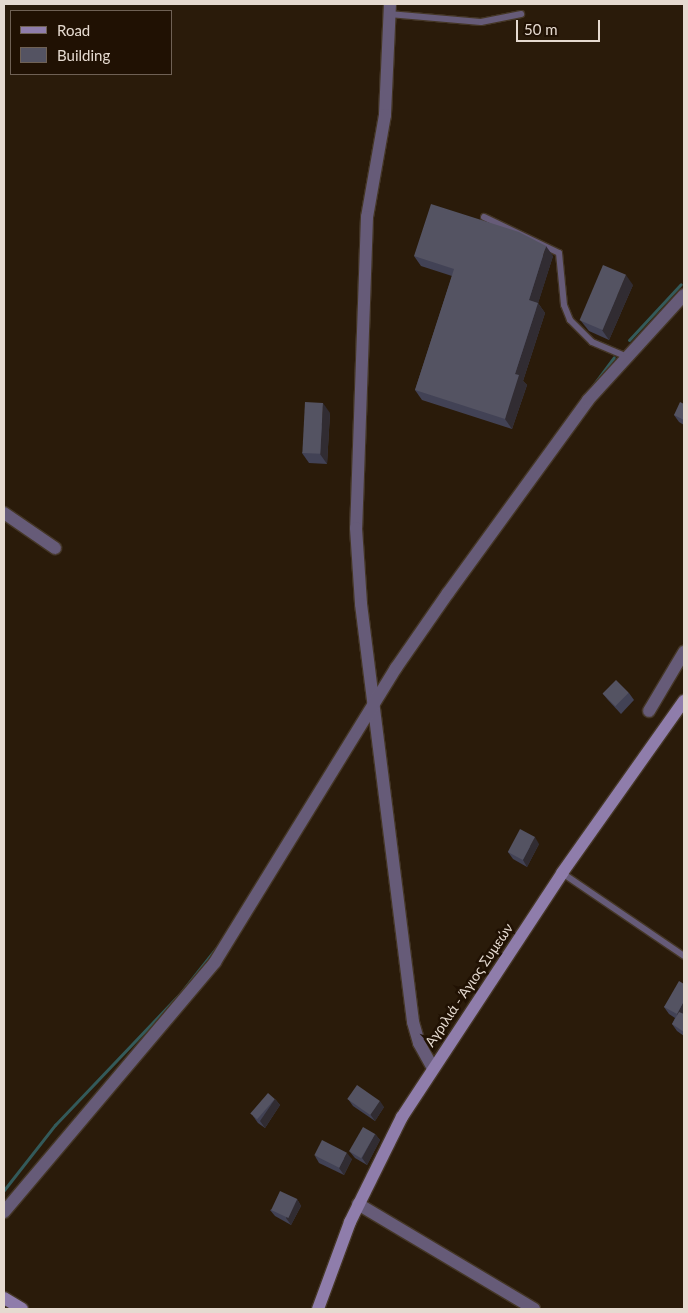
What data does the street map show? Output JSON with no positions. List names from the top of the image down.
{
  "streets": {
    "main road": ["Αγριλιά - Άγιος Συμεών"]
  },
  "legend": ["Road", "Building"],
  "scale_bar": "50 m"
}
